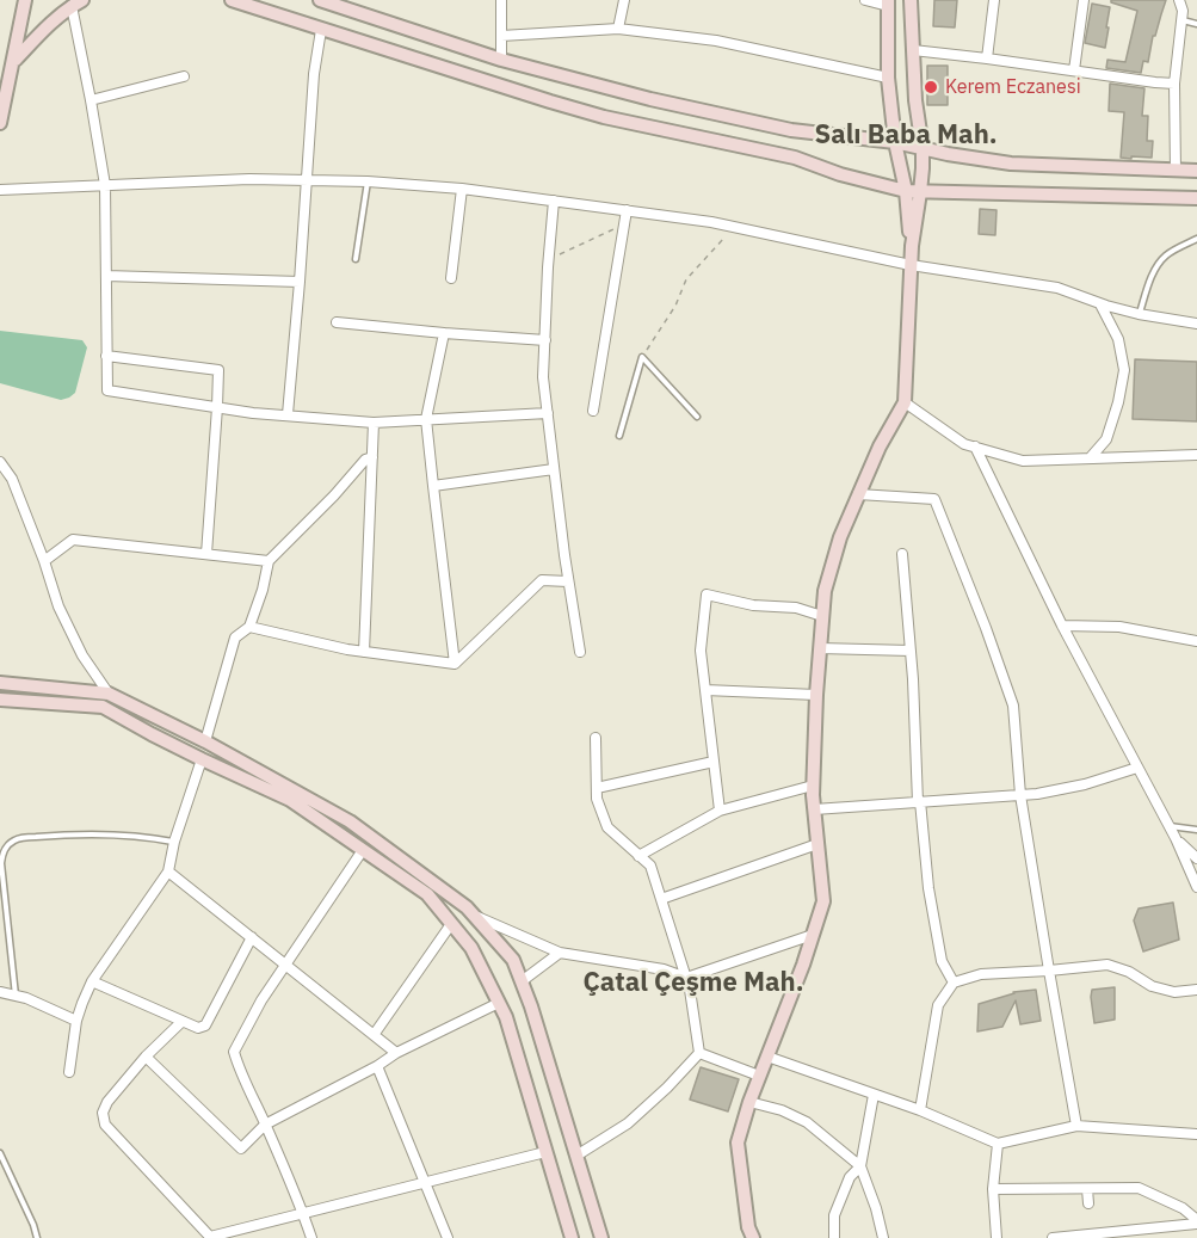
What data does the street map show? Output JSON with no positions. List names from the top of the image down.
{
  "districts": ["Salı Baba Mah.", "Çatal Çeşme Mah."],
  "places": ["Kerem Eczanesi"]
}
